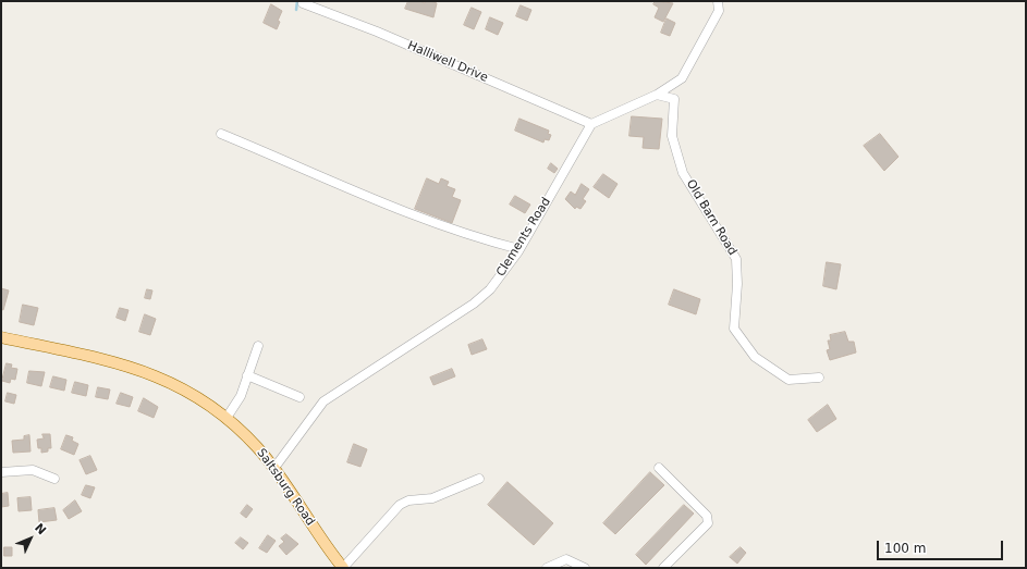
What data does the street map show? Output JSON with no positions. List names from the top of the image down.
{
  "streets": {
    "main road": ["Saltsburg Road"],
    "street": ["Halliwell Drive", "Old Barn Road", "Clements Road"]
  },
  "crossings": [
    ["Halliwell Drive", "Clements Road"],
    ["Clements Road", "Saltsburg Road"]
  ],
  "scale_bar": "100 m",
  "north": "top right"
}
